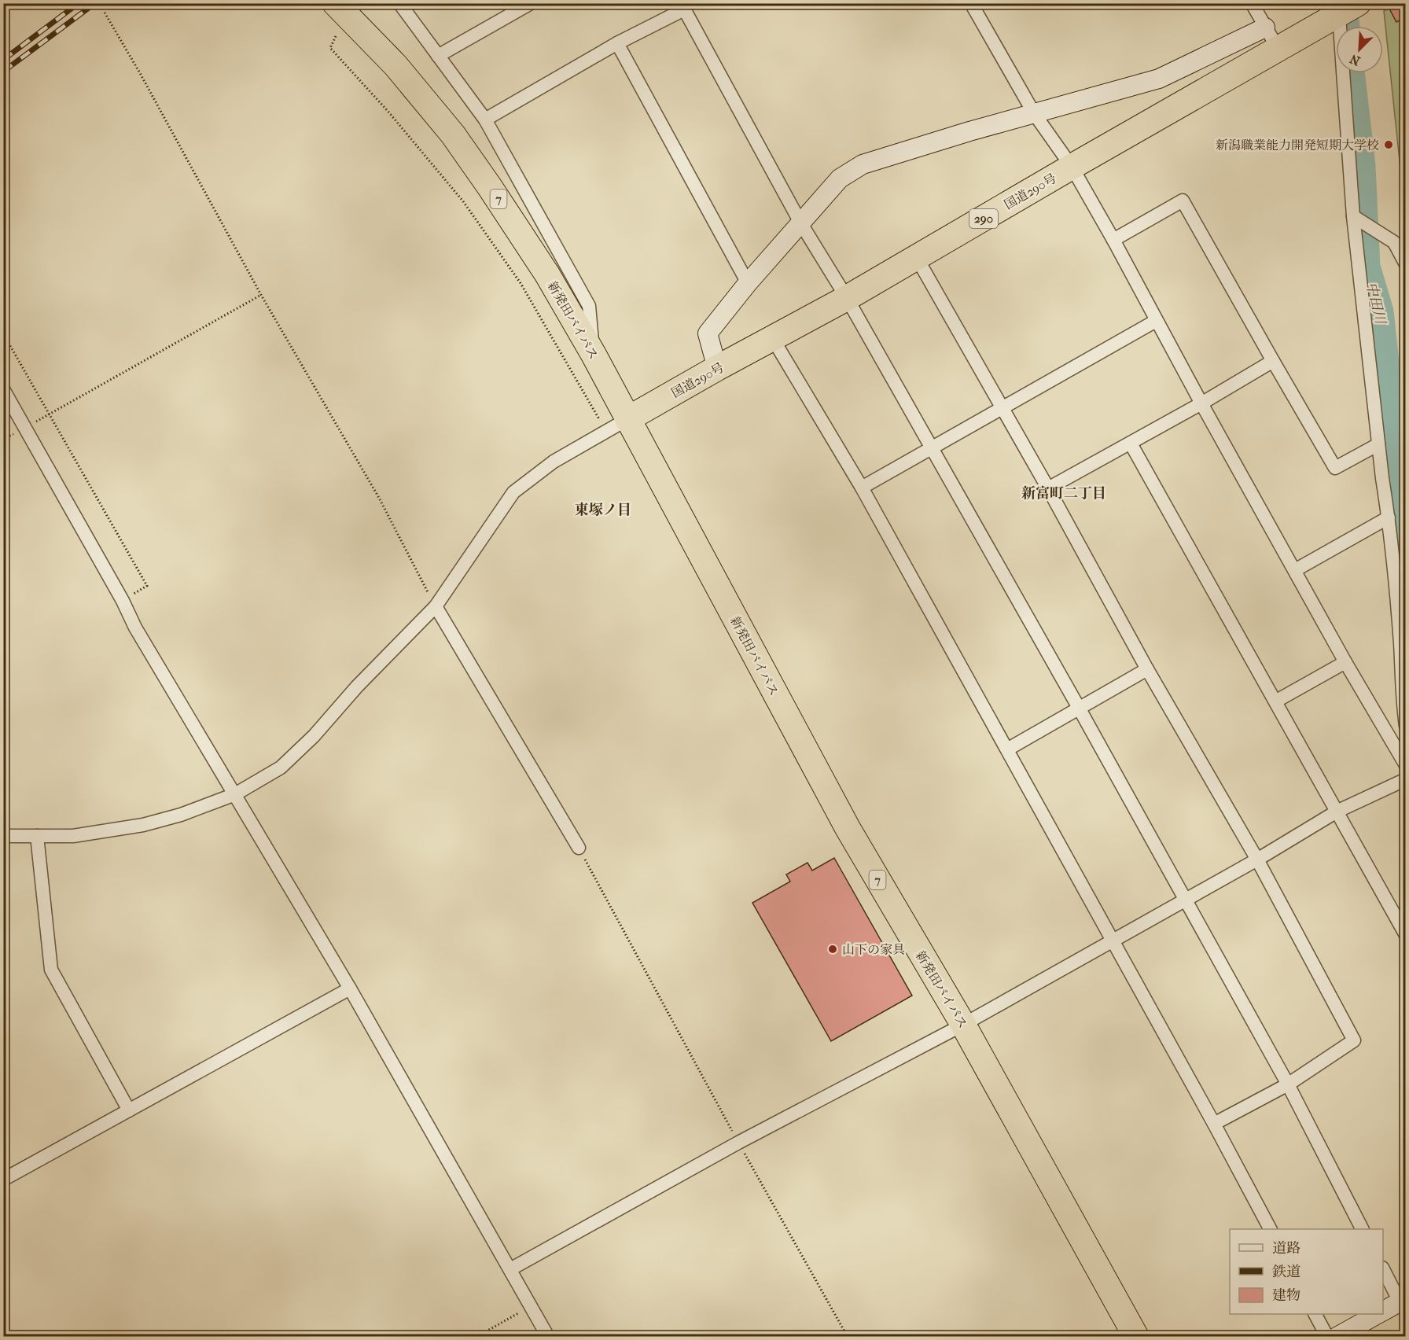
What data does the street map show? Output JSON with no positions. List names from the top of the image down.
{
  "streets": {
    "highway": [
      "国道290号",
      "7",
      "290",
      "新発田バイパス"
    ]
  },
  "crossings": [
    ["国道290号", "新発田バイパス"]
  ],
  "districts": ["新富町二丁目", "東塚ノ目"],
  "water": ["中田川"],
  "places": ["新潟職業能力開発短期大学校", "山下の家具"],
  "legend": ["道路", "鉄道", "建物"],
  "north": "bottom left"
}
